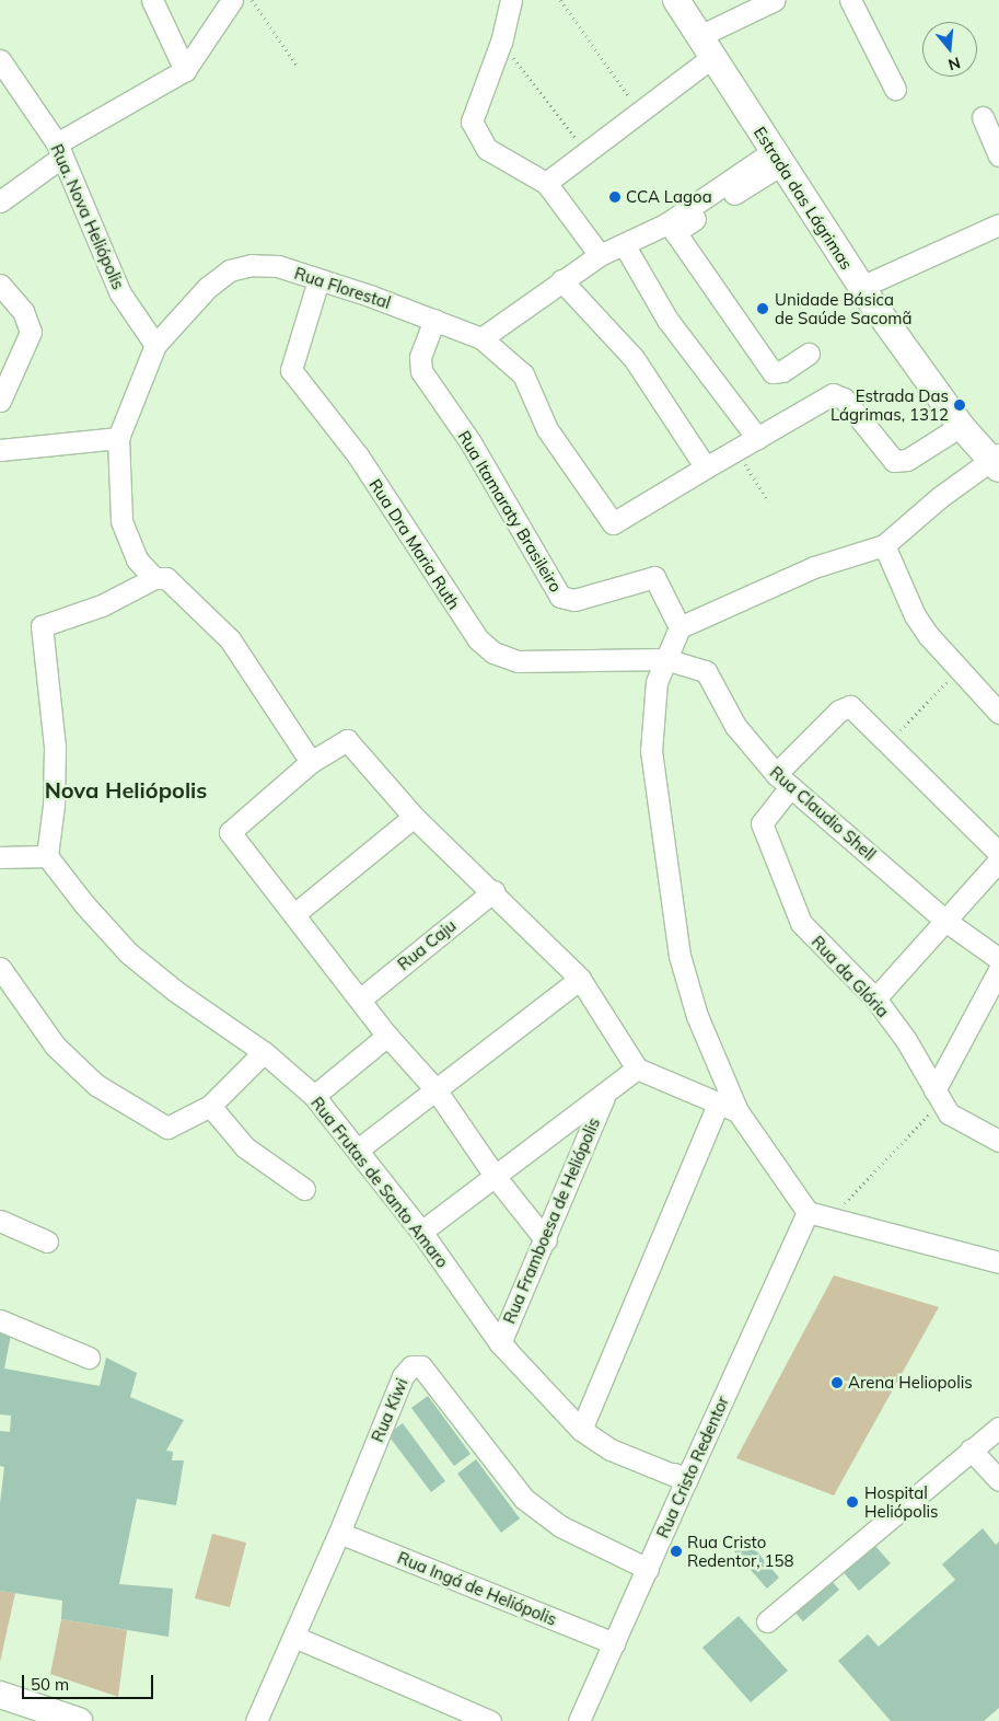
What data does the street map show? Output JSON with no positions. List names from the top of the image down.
{
  "streets": {
    "main road": ["Estrada das Lágrimas"],
    "street": [
      "Rua. Nova Heliópolis",
      "Rua Florestal",
      "Rua Itamaraty Brasileiro",
      "Rua Dra Maria Ruth",
      "Rua Claudio Shell",
      "Rua Caju",
      "Rua da Glória",
      "Rua Frutas de Santo Amaro",
      "Rua Framboesa de Heliópolis",
      "Rua Kiwi",
      "Rua Cristo Redentor",
      "Rua Ingá de Heliópolis"
    ]
  },
  "crossings": [
    ["Rua. Nova Heliópolis", "Rua Florestal"],
    ["Rua Florestal", "Rua Itamaraty Brasileiro"],
    ["Rua Florestal", "Rua Dra Maria Ruth"],
    ["Rua Dra Maria Ruth", "Rua Claudio Shell"],
    ["Rua Claudio Shell", "Rua da Glória"],
    ["Rua Frutas de Santo Amaro", "Rua Framboesa de Heliópolis"],
    ["Rua Kiwi", "Rua Cristo Redentor"],
    ["Rua Kiwi", "Rua Ingá de Heliópolis"],
    ["Rua Cristo Redentor", "Rua Ingá de Heliópolis"]
  ],
  "districts": ["Nova Heliópolis"],
  "places": [
    "CCA Lagoa",
    "Unidade Básica de Saúde Sacomã",
    "Estrada Das Lágrimas, 1312",
    "Arena Heliopolis",
    "Hospital Heliópolis",
    "Rua Cristo Redentor, 158"
  ],
  "scale_bar": "50 m",
  "north": "bottom"
}
